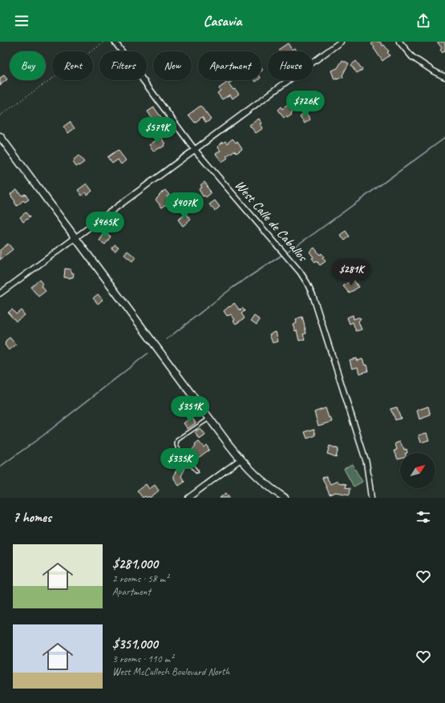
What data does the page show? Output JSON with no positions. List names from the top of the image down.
{
  "streets": {
    "street": ["West Calle de Caballos"]
  },
  "north": "top right",
  "page": {
    "header": "Casavia",
    "chip": [
      "Buy",
      "Rent",
      "Filters",
      "New",
      "Apartment",
      "House"
    ],
    "price": [
      "$726K",
      "$579K",
      "$407K",
      "$465K",
      "$281K",
      "$351K",
      "$335K"
    ],
    "heading": "7 homes",
    "list": [
      {
        "name": "$281,000",
        "note": "2 rooms · 58 m² · Apartment"
      },
      {
        "name": "$351,000",
        "note": "3 rooms · 110 m² · West McCulloch Boulevard North"
      }
    ]
  }
}
